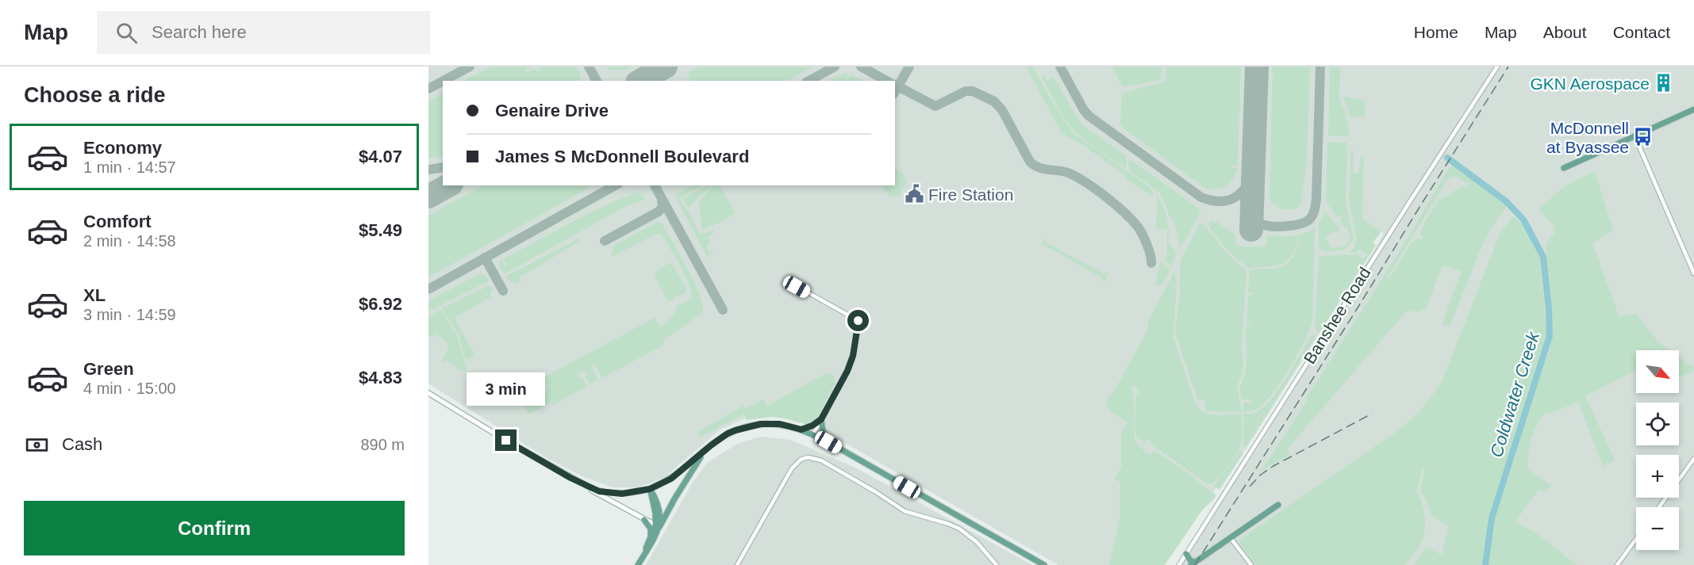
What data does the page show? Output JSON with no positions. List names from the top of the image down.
{
  "streets": {
    "street": ["Banshee Road"]
  },
  "water": ["Coldwater Creek"],
  "places": {
    "building": ["GKN Aerospace"],
    "bus stop": ["McDonnell at Byassee"],
    "public building": ["Fire Station"]
  },
  "north": "bottom right",
  "page": {
    "header": "Map",
    "search": "Search here",
    "nav": [
      "Home",
      "Map",
      "About",
      "Contact"
    ],
    "heading": "Choose a ride",
    "banner": ["Genaire Drive", "James S McDonnell Boulevard"],
    "list": [
      {
        "name": "Economy",
        "note": "1 min · 14:57",
        "value": "$4.07"
      },
      {
        "name": "Comfort",
        "note": "2 min · 14:58",
        "value": "$5.49"
      },
      {
        "name": "XL",
        "note": "3 min · 14:59",
        "value": "$6.92"
      },
      {
        "name": "Green",
        "note": "4 min · 15:00",
        "value": "$4.83"
      }
    ],
    "map_buttons": ["+", "−"],
    "bubble": "3 min",
    "pay": ["Cash", "890 m"],
    "buttons": "Confirm"
  }
}
